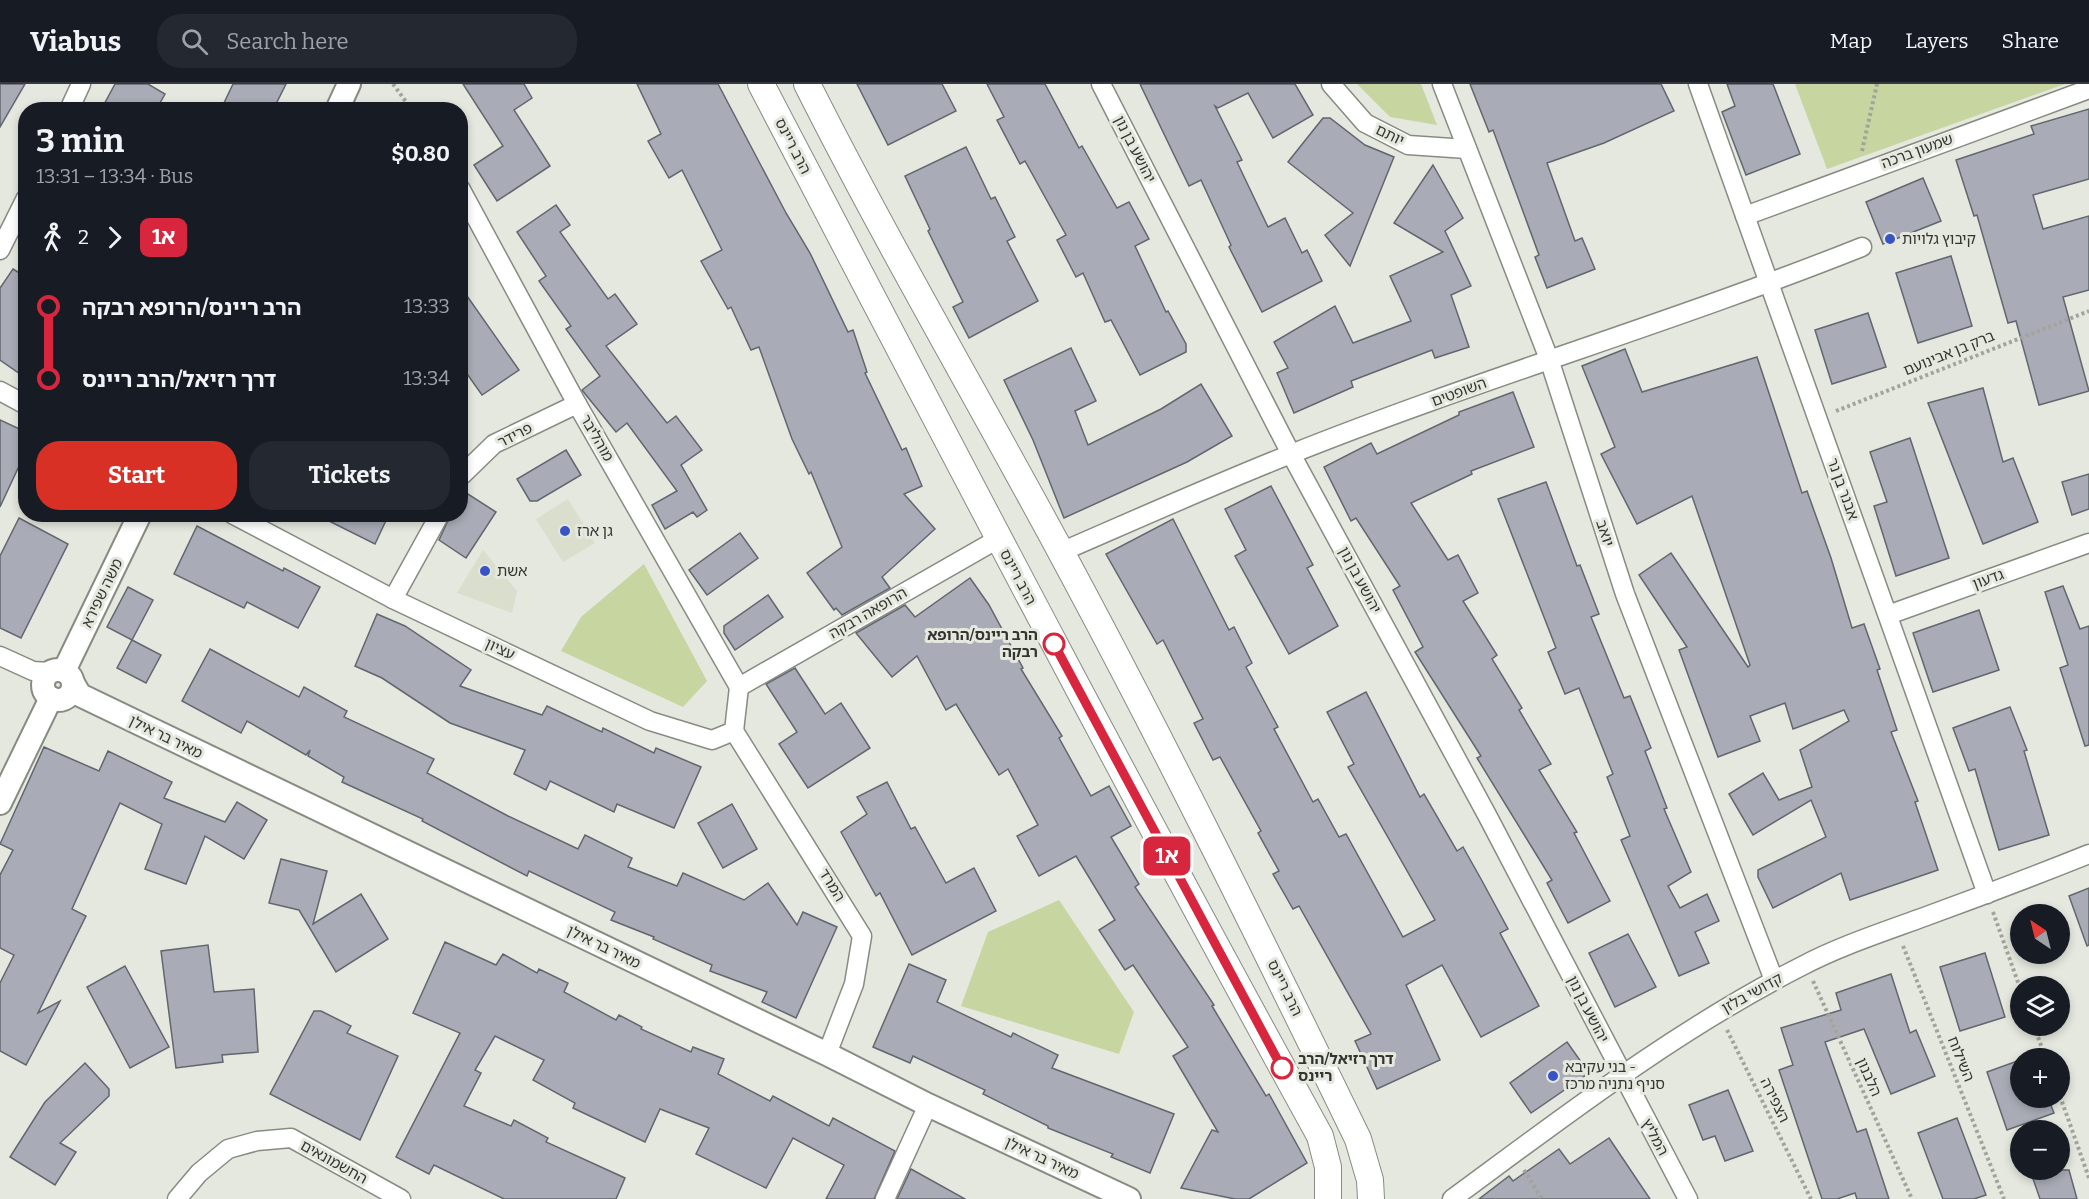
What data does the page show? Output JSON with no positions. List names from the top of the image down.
{
  "streets": {
    "main road": ["הרב ריינס"],
    "street": [
      "יותם",
      "יהושע בן נון",
      "שמעון ברכה",
      "השופטים",
      "פרידר",
      "מוהליבר",
      "אבנר בן נר",
      "יואב",
      "גדעון",
      "משה שפירא",
      "הרופאה רבקה",
      "עציון",
      "מאיר בר אילן",
      "המרד",
      "קדושי בלזן",
      "המליץ",
      "החשמונאים"
    ],
    "path": [
      "ברק בן אבינועם",
      "השילוח",
      "הלבנון",
      "הצפירה"
    ]
  },
  "crossings": [
    ["יותם", "יואב"],
    ["הרב ריינס", "השופטים"],
    ["הרב ריינס", "הרופאה רבקה"],
    ["יהושע בן נון", "השופטים"],
    ["יהושע בן נון", "קדושי בלזן"],
    ["יהושע בן נון", "המליץ"],
    ["שמעון ברכה", "אבנר בן נר"],
    ["ברק בן אבינועם", "אבנר בן נר"],
    ["השופטים", "אבנר בן נר"],
    ["השופטים", "יואב"],
    ["פרידר", "מוהליבר"],
    ["מוהליבר", "הרופאה רבקה"],
    ["אבנר בן נר", "גדעון"],
    ["אבנר בן נר", "קדושי בלזן"],
    ["יואב", "קדושי בלזן"],
    ["משה שפירא", "מאיר בר אילן"],
    ["עציון", "המרד"],
    ["מאיר בר אילן", "המרד"],
    ["קדושי בלזן", "השילוח"],
    ["קדושי בלזן", "הלבנון"],
    ["קדושי בלזן", "הצפירה"],
    ["קדושי בלזן", "המליץ"]
  ],
  "places": [
    "קיבוץ גלויות",
    "גן ארז",
    "אשת",
    "הרב ריינס/הרופא רבקה",
    "דרך רזיאל/הרב ריינס",
    "בני עקיבא - סניף נתניה מרכז"
  ],
  "lines": ["bus line 1א"],
  "north": "top left",
  "page": {
    "header": "Viabus",
    "search": "Search here",
    "nav": ["Map", "Layers", "Share"],
    "on_map": "1א",
    "heading": ["3 min", "13:31 – 13:34 · Bus", "$0.80"],
    "legs": ["2", "1א"],
    "list": [
      {
        "name": "הרב ריינס/הרופא רבקה",
        "value": "13:33"
      },
      {
        "name": "דרך רזיאל/הרב ריינס",
        "value": "13:34"
      }
    ],
    "buttons": ["Start", "Tickets"],
    "map_buttons": ["+", "−"]
  }
}
